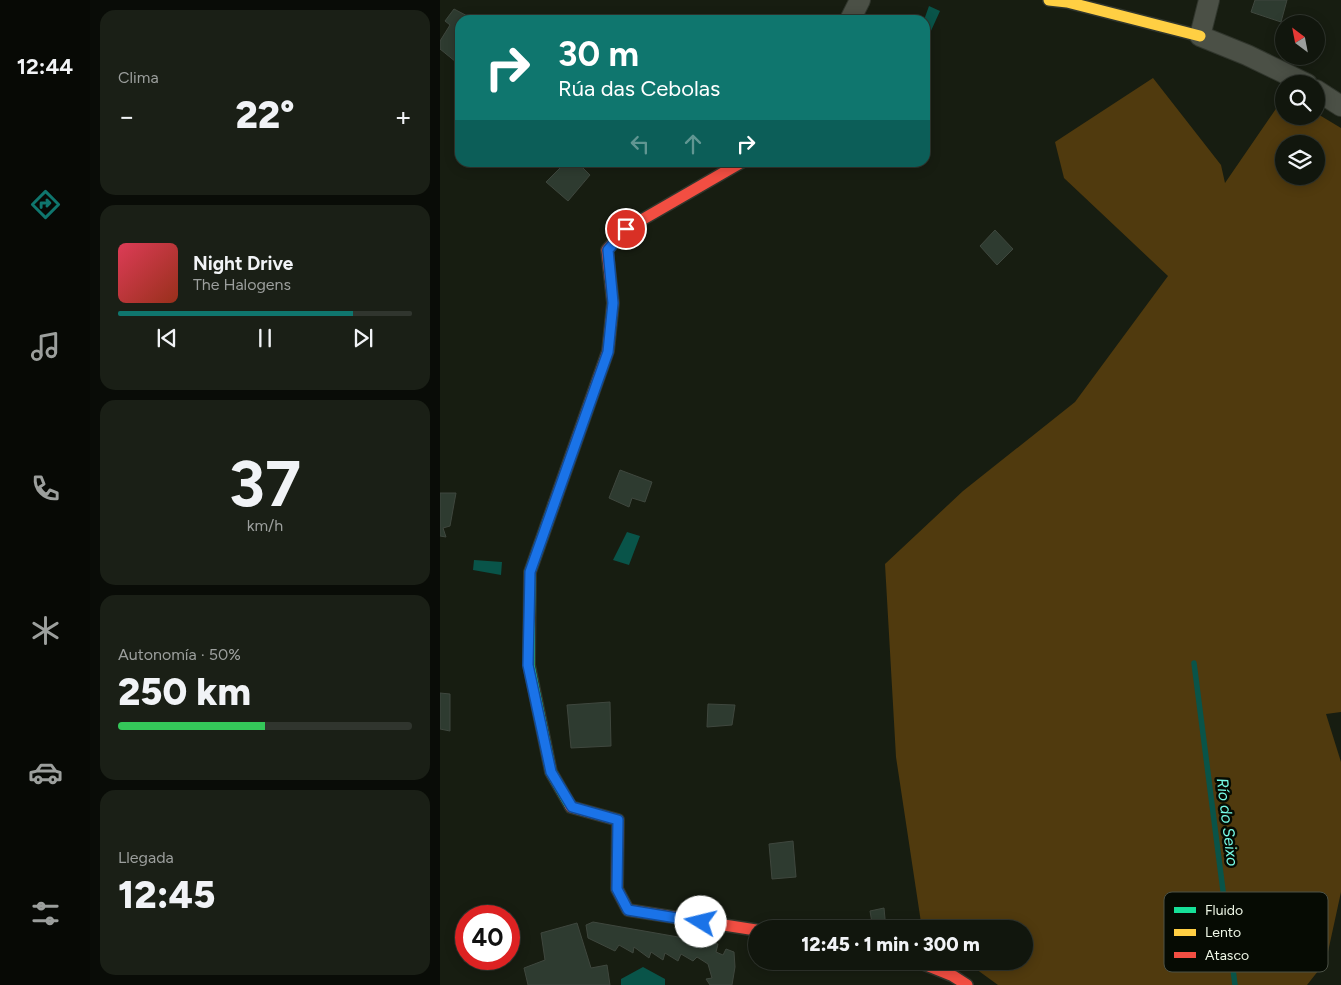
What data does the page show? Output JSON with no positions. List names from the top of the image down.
{
  "water": ["Río do Seixo"],
  "legend": ["Fluido", "Lento", "Atasco"],
  "north": "top left",
  "page": {
    "tabs": "12:44",
    "tile": [
      "Clima",
      ["37", "km/h"],
      ["Autonomía · 50%", "250 km"],
      ["Llegada", "12:45"]
    ],
    "turn": ["30 m", "Rúa das Cebolas"],
    "heat": ["−", "22°", "+"],
    "song": ["Night Drive", "The Halogens"],
    "limit": "40",
    "trip": "12:45 · 1 min · 300 m"
  }
}
